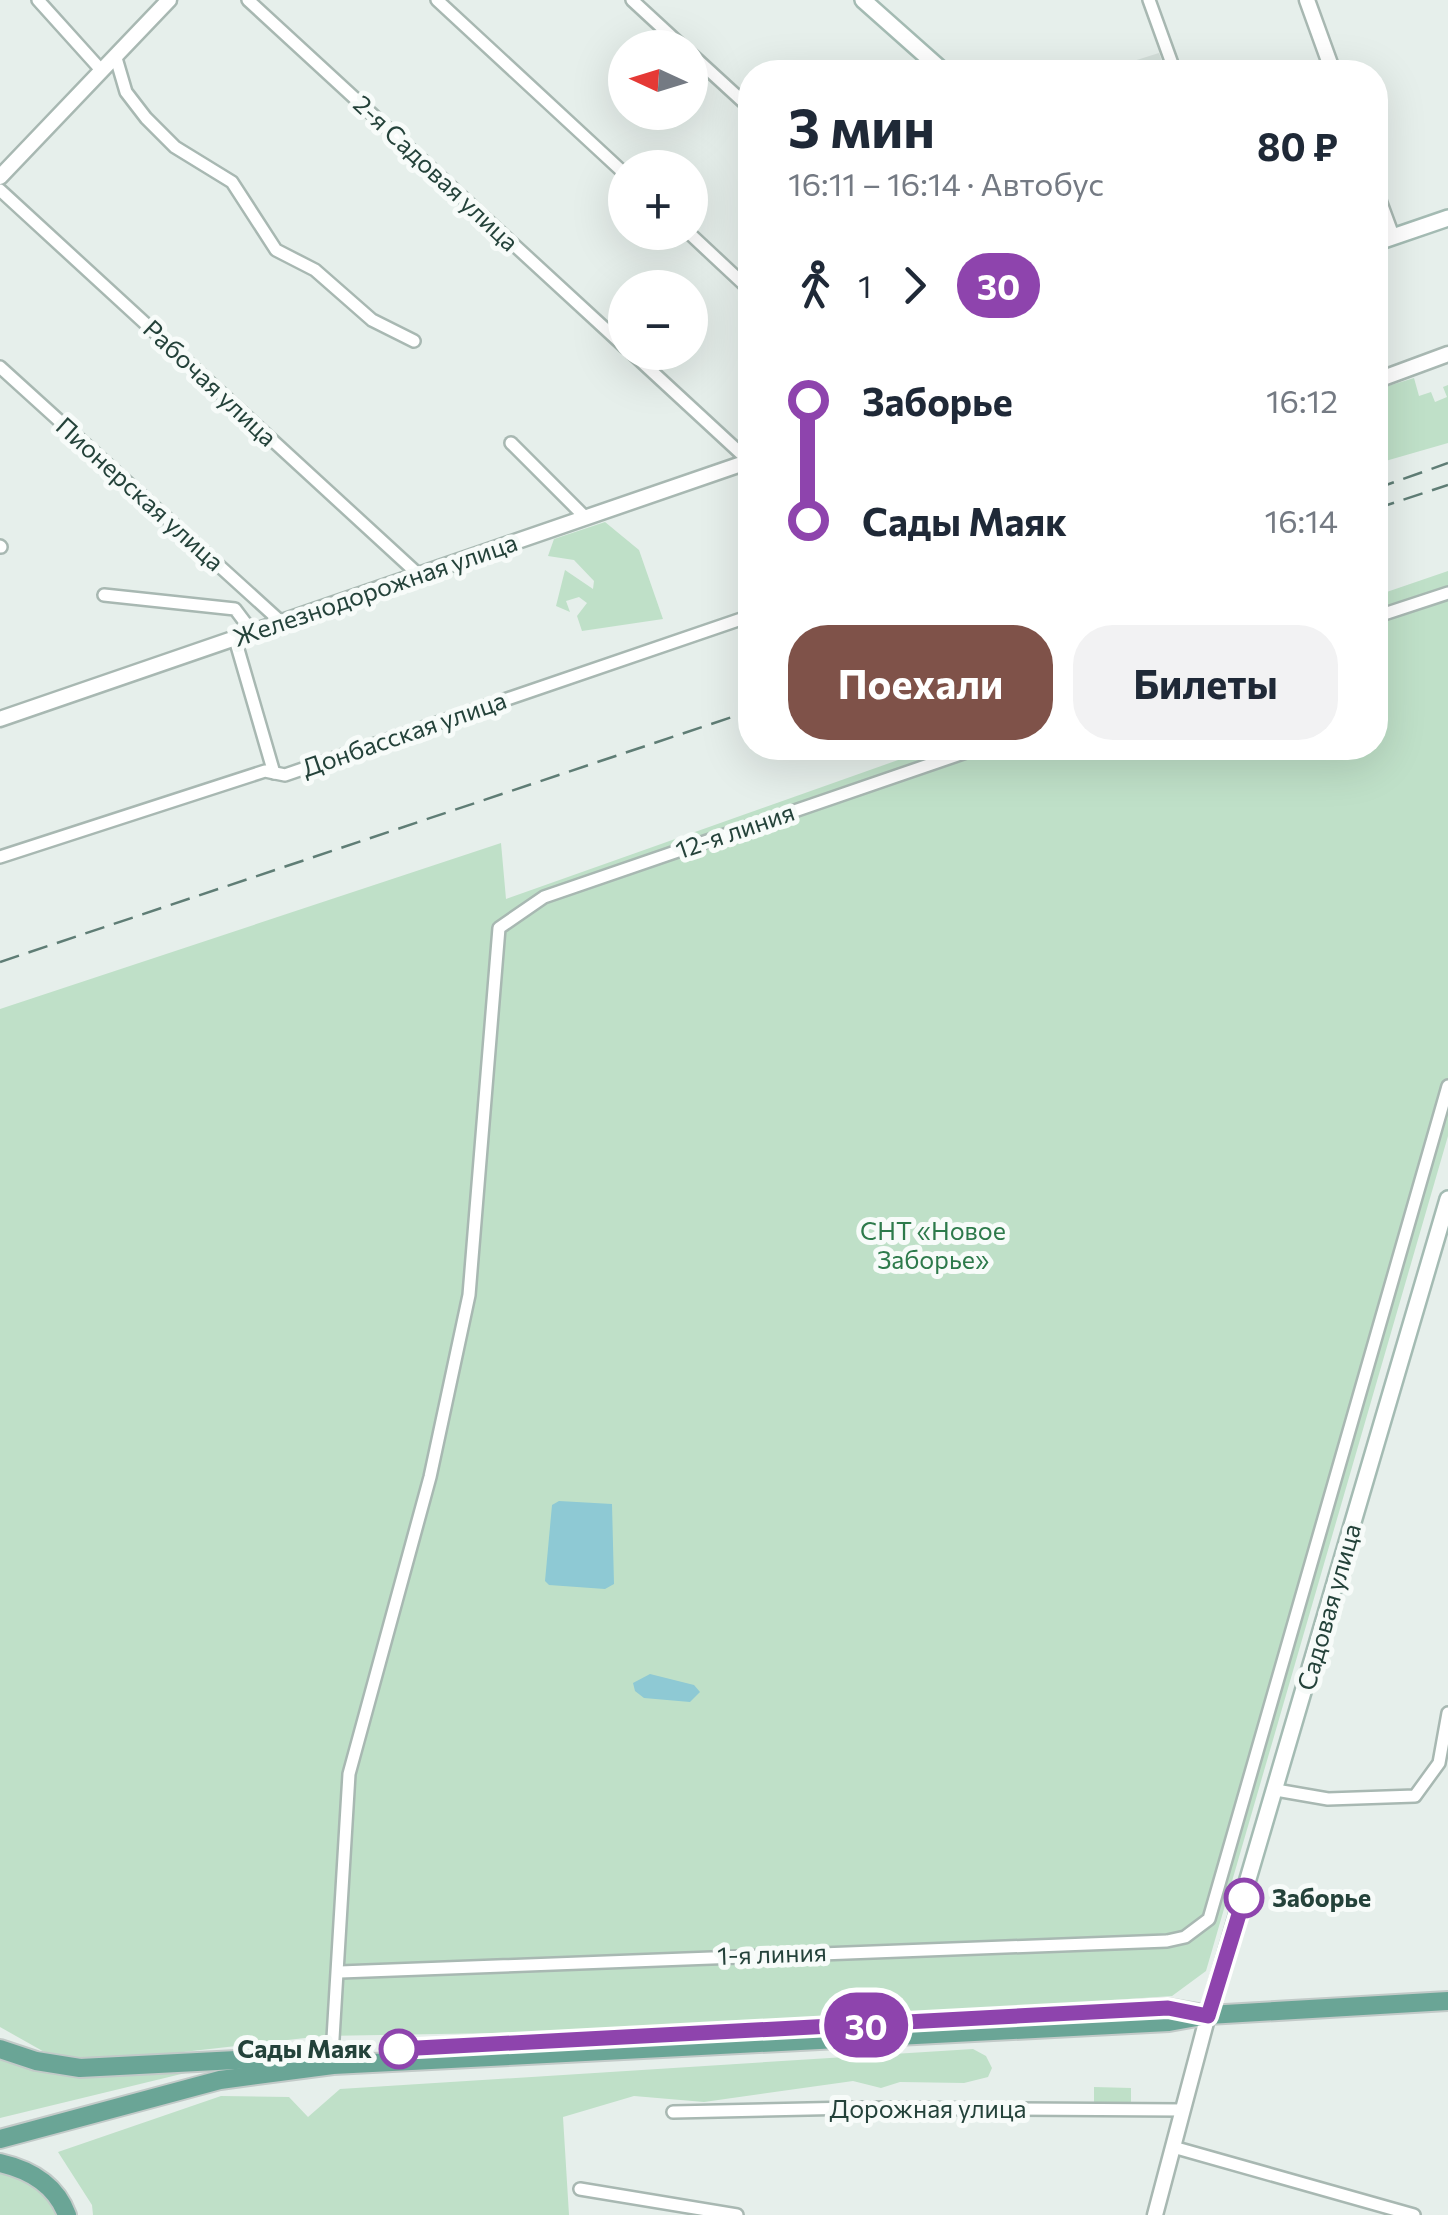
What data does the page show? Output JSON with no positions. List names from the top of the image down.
{
  "streets": {
    "main road": ["Садовая улица"],
    "street": [
      "2-я Садовая улица",
      "Рабочая улица",
      "Пионерская улица",
      "Железнодорожная улица",
      "Донбасская улица",
      "12-я линия",
      "1-я линия",
      "Дорожная улица"
    ]
  },
  "crossings": [
    ["Рабочая улица", "Железнодорожная улица"],
    ["Пионерская улица", "Железнодорожная улица"],
    ["12-я линия", "1-я линия"]
  ],
  "parks": ["СНТ «Новое Заборье»"],
  "places": ["Заборье", "Сады Маяк"],
  "lines": ["bus line 30"],
  "north": "left",
  "page": {
    "on_map": "30",
    "map_buttons": ["+", "−"],
    "heading": ["3 мин", "16:11 – 16:14 · Автобус", "80 ₽"],
    "legs": ["1", "30"],
    "list": [
      {
        "name": "Заборье",
        "value": "16:12"
      },
      {
        "name": "Сады Маяк",
        "value": "16:14"
      }
    ],
    "buttons": ["Поехали", "Билеты"]
  }
}
